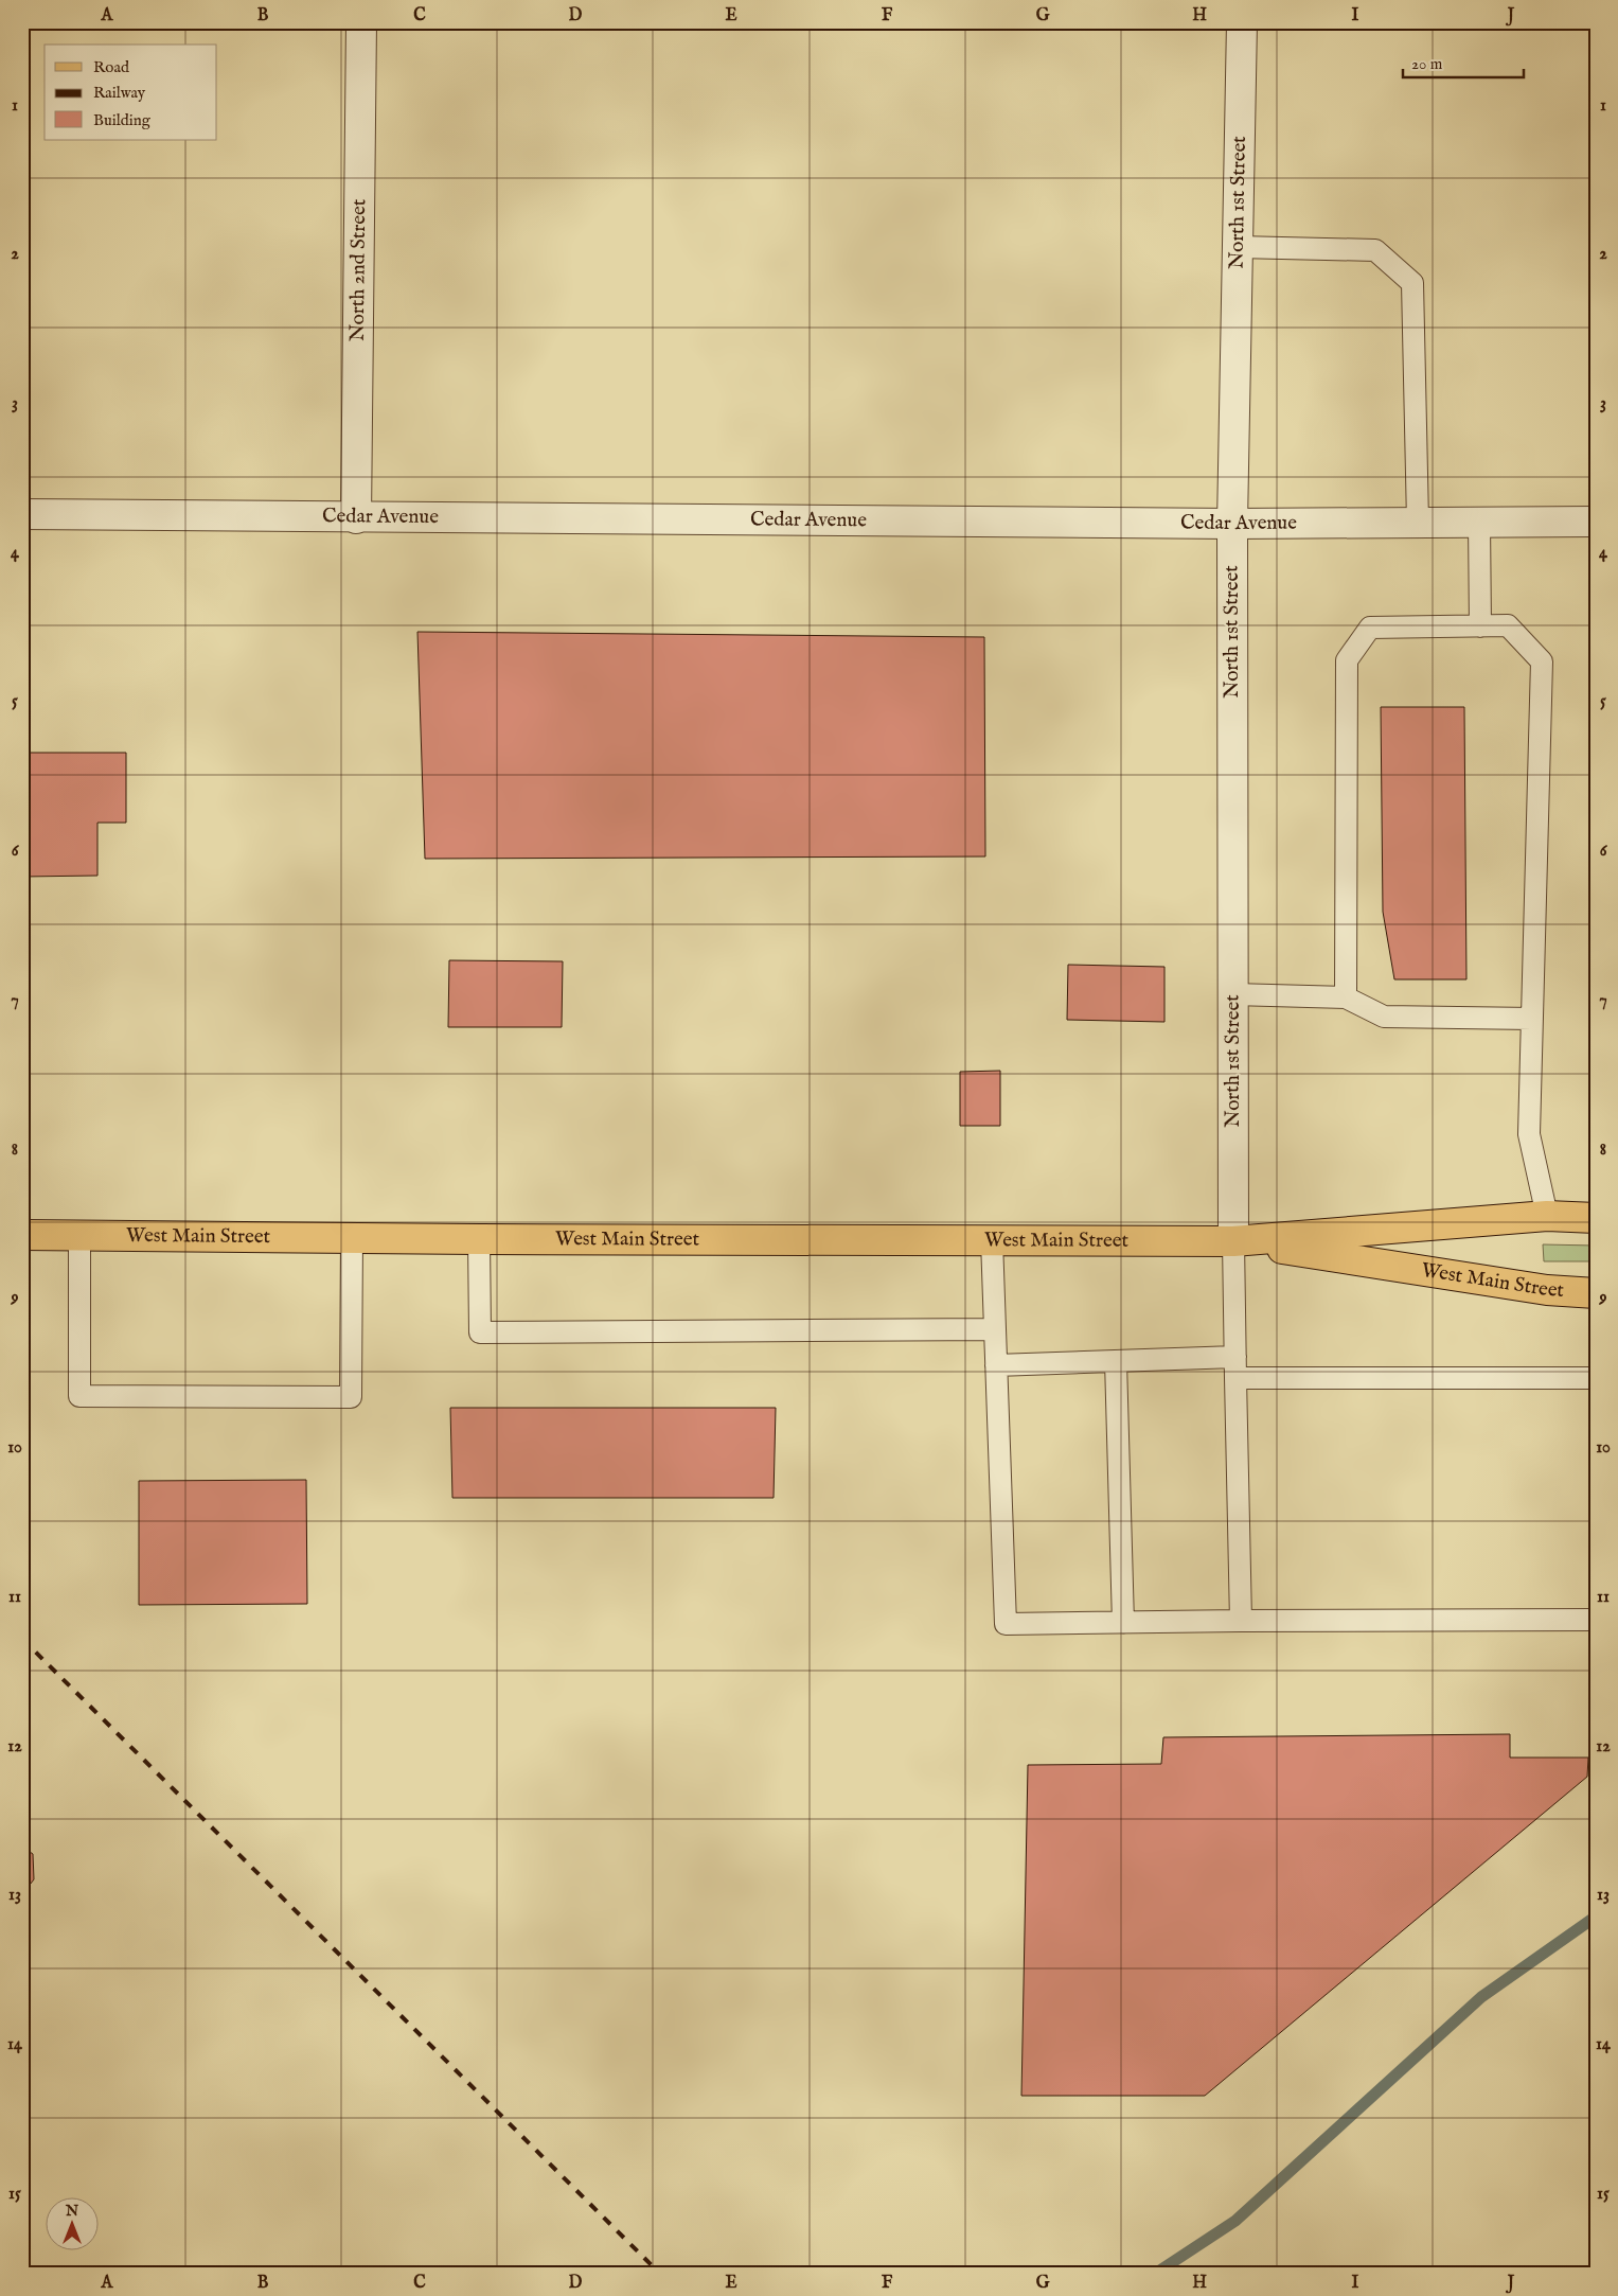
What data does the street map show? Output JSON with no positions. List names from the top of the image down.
{
  "streets": {
    "main road": ["West Main Street"],
    "street": ["North 1st Street", "North 2nd Street", "Cedar Avenue"]
  },
  "crossings": [
    ["North 1st Street", "Cedar Avenue"],
    ["North 1st Street", "West Main Street"],
    ["North 2nd Street", "Cedar Avenue"]
  ],
  "legend": ["Road", "Railway", "Building"],
  "scale_bar": "20 m",
  "north": "top",
  "grid": {
    "columns": [
      "A",
      "B",
      "C",
      "D",
      "E",
      "F",
      "G",
      "H",
      "I",
      "J"
    ],
    "rows": [
      "1",
      "2",
      "3",
      "4",
      "5",
      "6",
      "7",
      "8",
      "9",
      "10",
      "11",
      "12",
      "13",
      "14",
      "15"
    ]
  }
}
